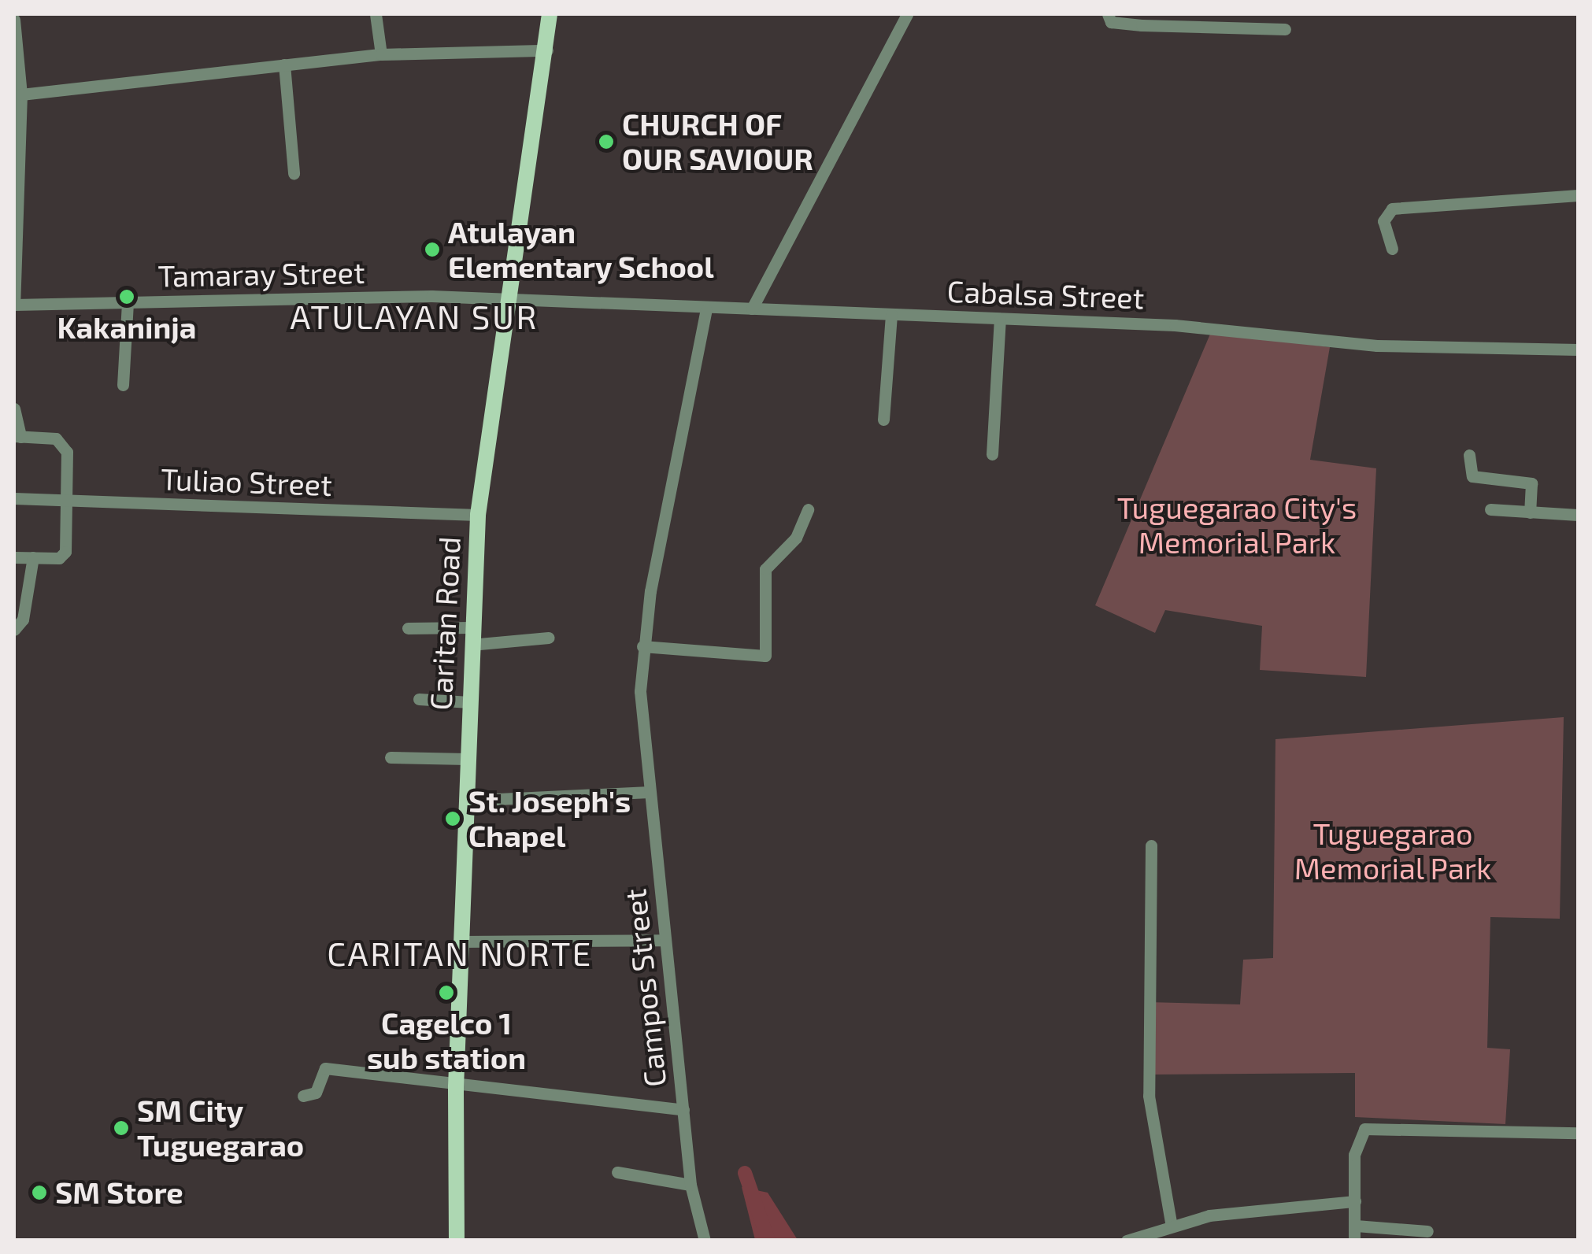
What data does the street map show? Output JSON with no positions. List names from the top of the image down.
{
  "streets": {
    "main road": ["Caritan Road"],
    "street": [
      "Tamaray Street",
      "Cabalsa Street",
      "Tuliao Street",
      "Campos Street"
    ]
  },
  "crossings": [
    ["Tamaray Street", "Cabalsa Street"],
    ["Tamaray Street", "Caritan Road"],
    ["Cabalsa Street", "Caritan Road"],
    ["Cabalsa Street", "Campos Street"],
    ["Tuliao Street", "Caritan Road"]
  ],
  "districts": ["ATULAYAN SUR", "CARITAN NORTE"],
  "parks": ["Tuguegarao City's Memorial Park", "Tuguegarao Memorial Park"],
  "places": [
    "CHURCH OF OUR SAVIOUR",
    "Atulayan Elementary School",
    "Kakaninja",
    "St. Joseph's Chapel",
    "Cagelco 1 sub station",
    "SM City Tuguegarao",
    "SM Store"
  ]
}
